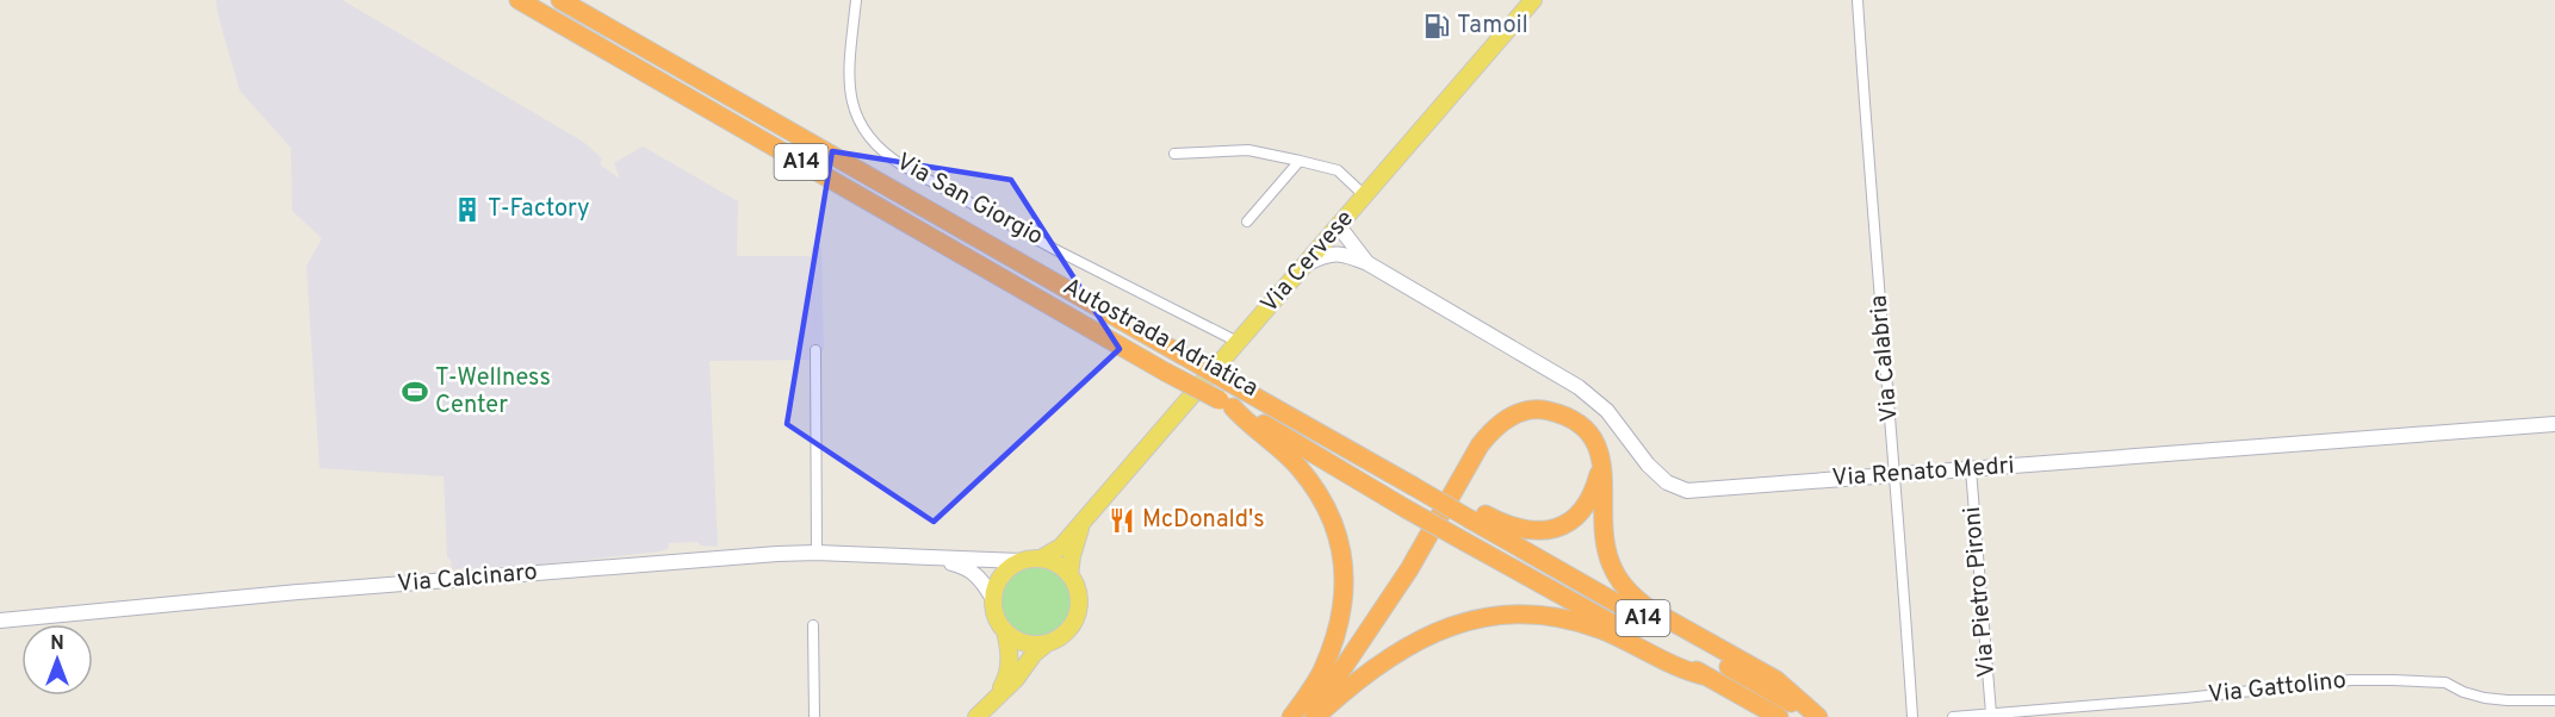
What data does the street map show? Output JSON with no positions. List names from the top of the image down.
{
  "streets": {
    "highway": ["A14", "Autostrada Adriatica"],
    "main road": ["Via Cervese"],
    "street": [
      "Via San Giorgio",
      "Via Calabria",
      "Via Renato Medri",
      "Via Calcinaro",
      "Via Pietro Pironi",
      "Via Gattolino"
    ]
  },
  "crossings": [
    ["Via San Giorgio", "Via Cervese"],
    ["Via Cervese", "Via Renato Medri"],
    ["Via Cervese", "Via Calcinaro"],
    ["Via Calabria", "Via Renato Medri"],
    ["Via Renato Medri", "Via Pietro Pironi"],
    ["Via Pietro Pironi", "Via Gattolino"]
  ],
  "places": {
    "fuel station": ["Tamoil"],
    "building": ["T-Factory"],
    "sports": ["T-Wellness Center"],
    "restaurant": ["McDonald's"]
  },
  "north": "top"
}
